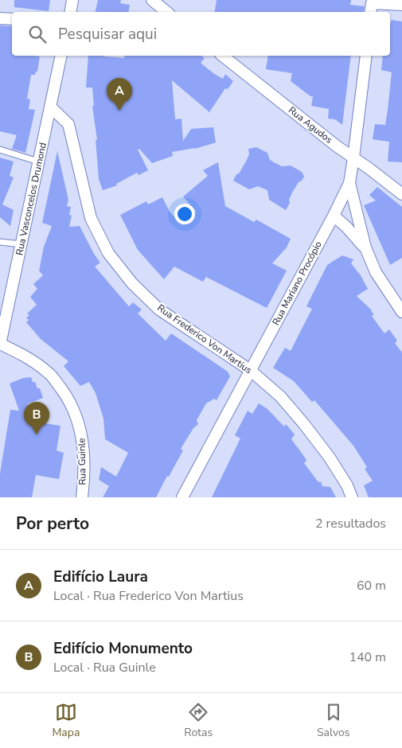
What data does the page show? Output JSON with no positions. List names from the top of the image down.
{
  "streets": {
    "street": [
      "Rua Agudos",
      "Rua Vasconcelos Drumond",
      "Rua Mariano Procópio",
      "Rua Frederico Von Martius",
      "Rua Guinle"
    ]
  },
  "crossings": [
    ["Rua Agudos", "Rua Mariano Procópio"],
    ["Rua Vasconcelos Drumond", "Rua Frederico Von Martius"],
    ["Rua Vasconcelos Drumond", "Rua Guinle"],
    ["Rua Mariano Procópio", "Rua Frederico Von Martius"]
  ],
  "page": {
    "search": "Pesquisar aqui",
    "pins": ["A", "B"],
    "heading": ["Por perto", "2 resultados"],
    "list": [
      {
        "mark": "A",
        "name": "Edifício Laura",
        "note": "Local · Rua Frederico Von Martius",
        "value": "60 m"
      },
      {
        "mark": "B",
        "name": "Edifício Monumento",
        "note": "Local · Rua Guinle",
        "value": "140 m"
      }
    ],
    "nav": ["Mapa", "Rotas", "Salvos"]
  }
}
